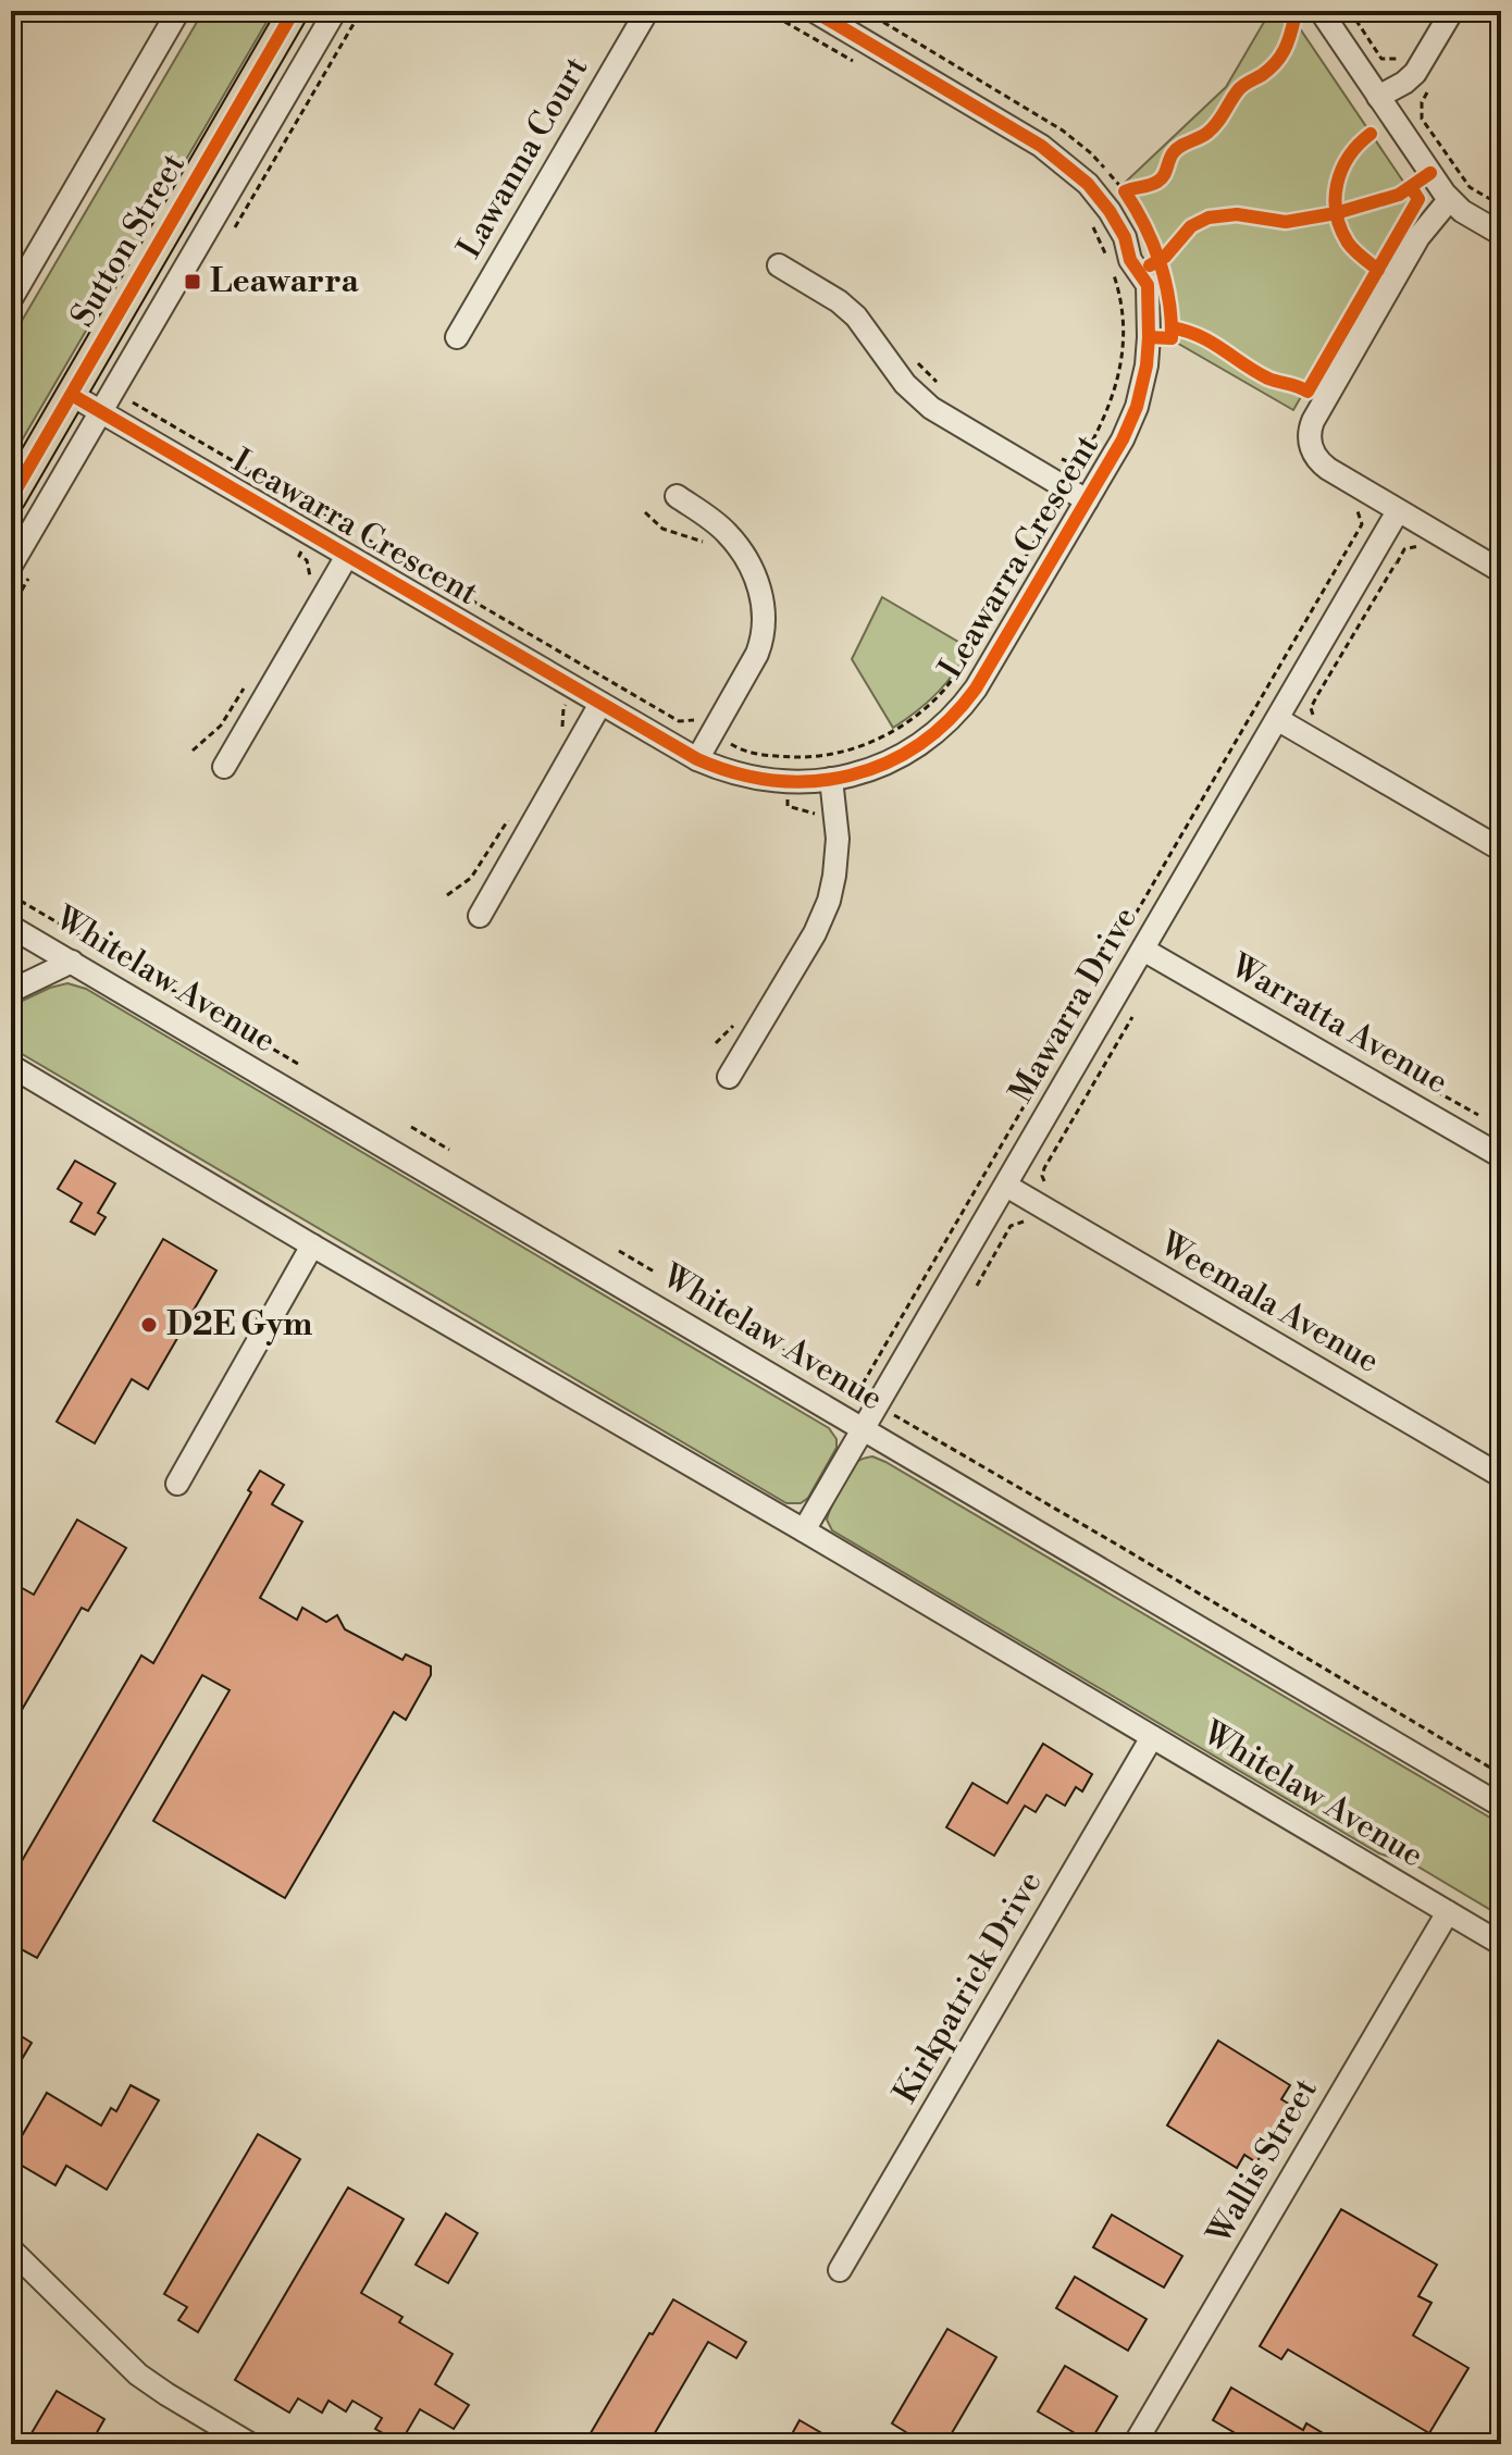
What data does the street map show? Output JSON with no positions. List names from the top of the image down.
{
  "streets": {
    "main road": ["Sutton Street"],
    "street": [
      "Lawanna Court",
      "Leawarra Crescent",
      "Whitelaw Avenue",
      "Mawarra Drive",
      "Warratta Avenue",
      "Weemala Avenue",
      "Kirkpatrick Drive",
      "Wallis Street"
    ]
  },
  "crossings": [
    ["Sutton Street", "Leawarra Crescent"],
    ["Whitelaw Avenue", "Mawarra Drive"],
    ["Whitelaw Avenue", "Kirkpatrick Drive"],
    ["Whitelaw Avenue", "Wallis Street"],
    ["Mawarra Drive", "Warratta Avenue"],
    ["Mawarra Drive", "Weemala Avenue"]
  ],
  "places": {
    "transit": ["Leawarra"],
    "other": ["D2E Gym"]
  }
}
